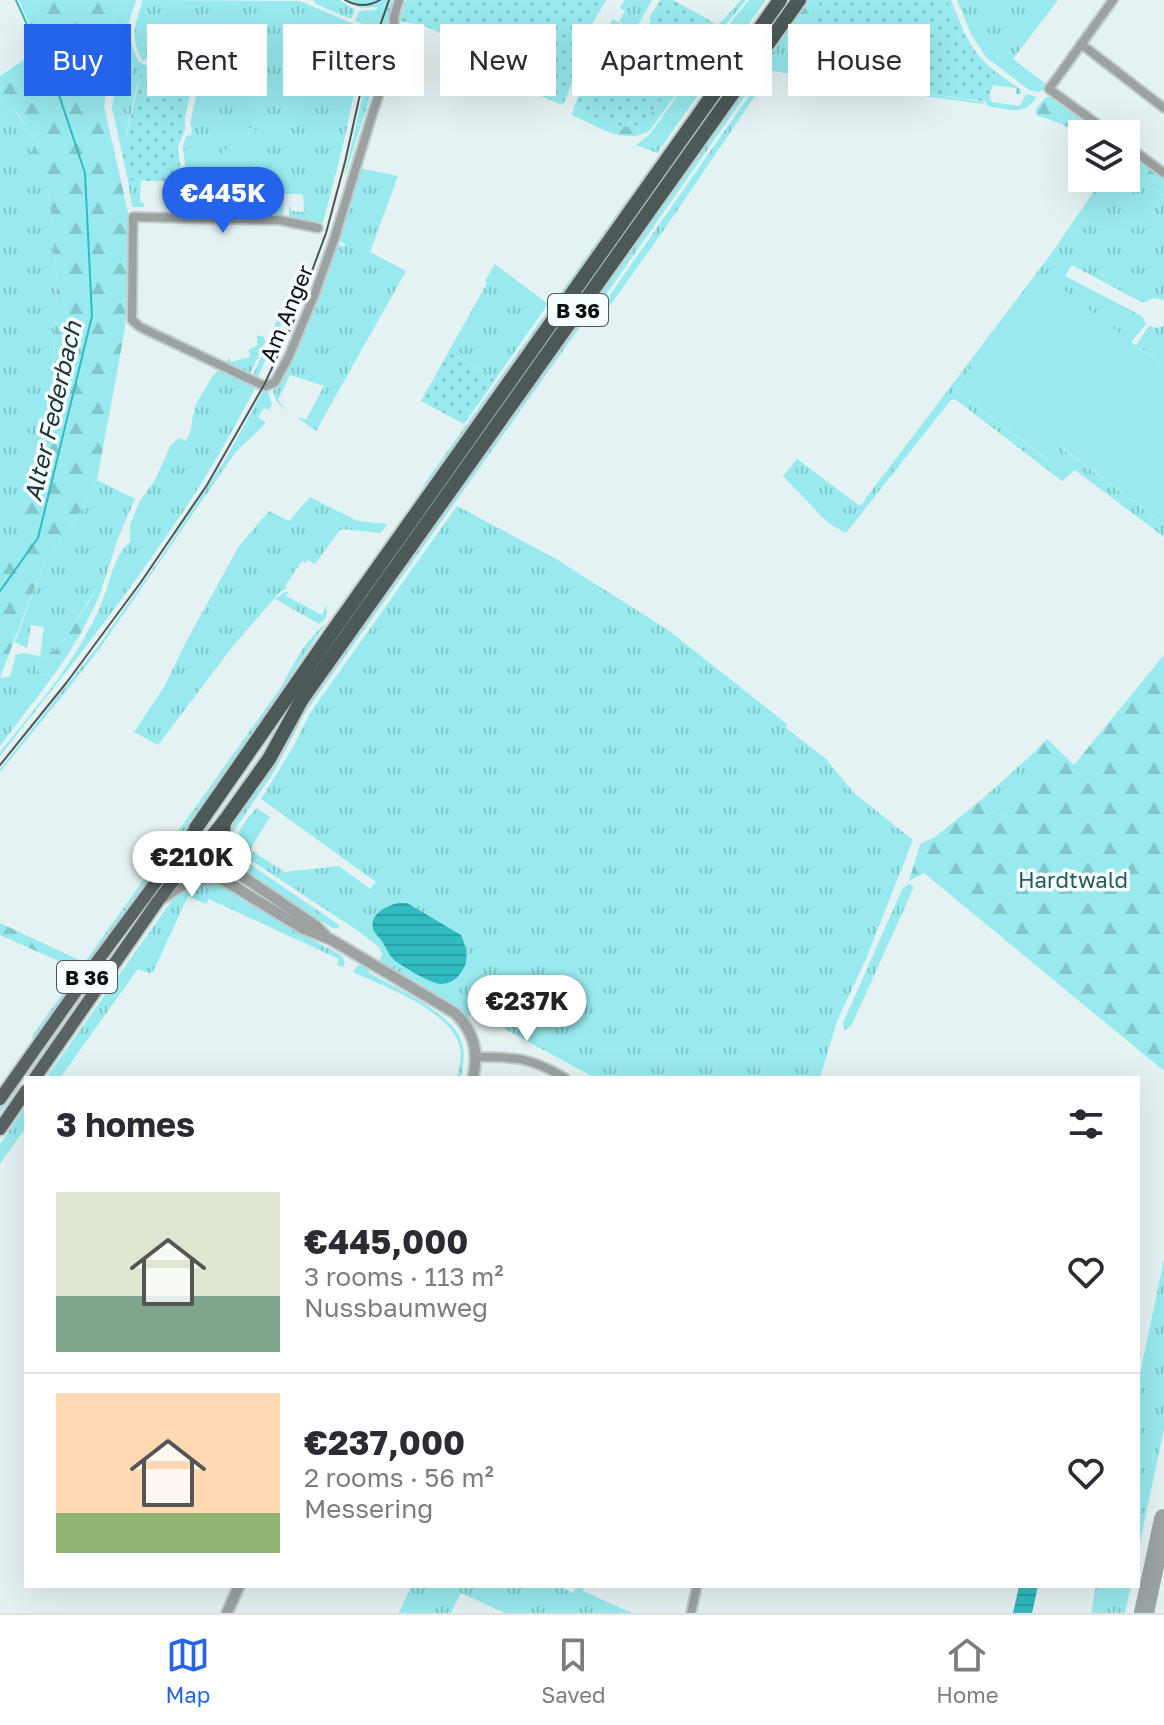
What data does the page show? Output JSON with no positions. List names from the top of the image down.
{
  "streets": {
    "highway": ["B 36"],
    "street": ["Am Anger"]
  },
  "water": ["Alter Federbach"],
  "parks": ["Hardtwald"],
  "page": {
    "chip": [
      "Buy",
      "Rent",
      "Filters",
      "New",
      "Apartment",
      "House"
    ],
    "price": ["€445K", "€210K", "€237K"],
    "heading": "3 homes",
    "list": [
      {
        "name": "€445,000",
        "note": "3 rooms · 113 m² · Nussbaumweg"
      },
      {
        "name": "€237,000",
        "note": "2 rooms · 56 m² · Messering"
      }
    ],
    "tabs": ["Map", "Saved", "Home"]
  }
}
